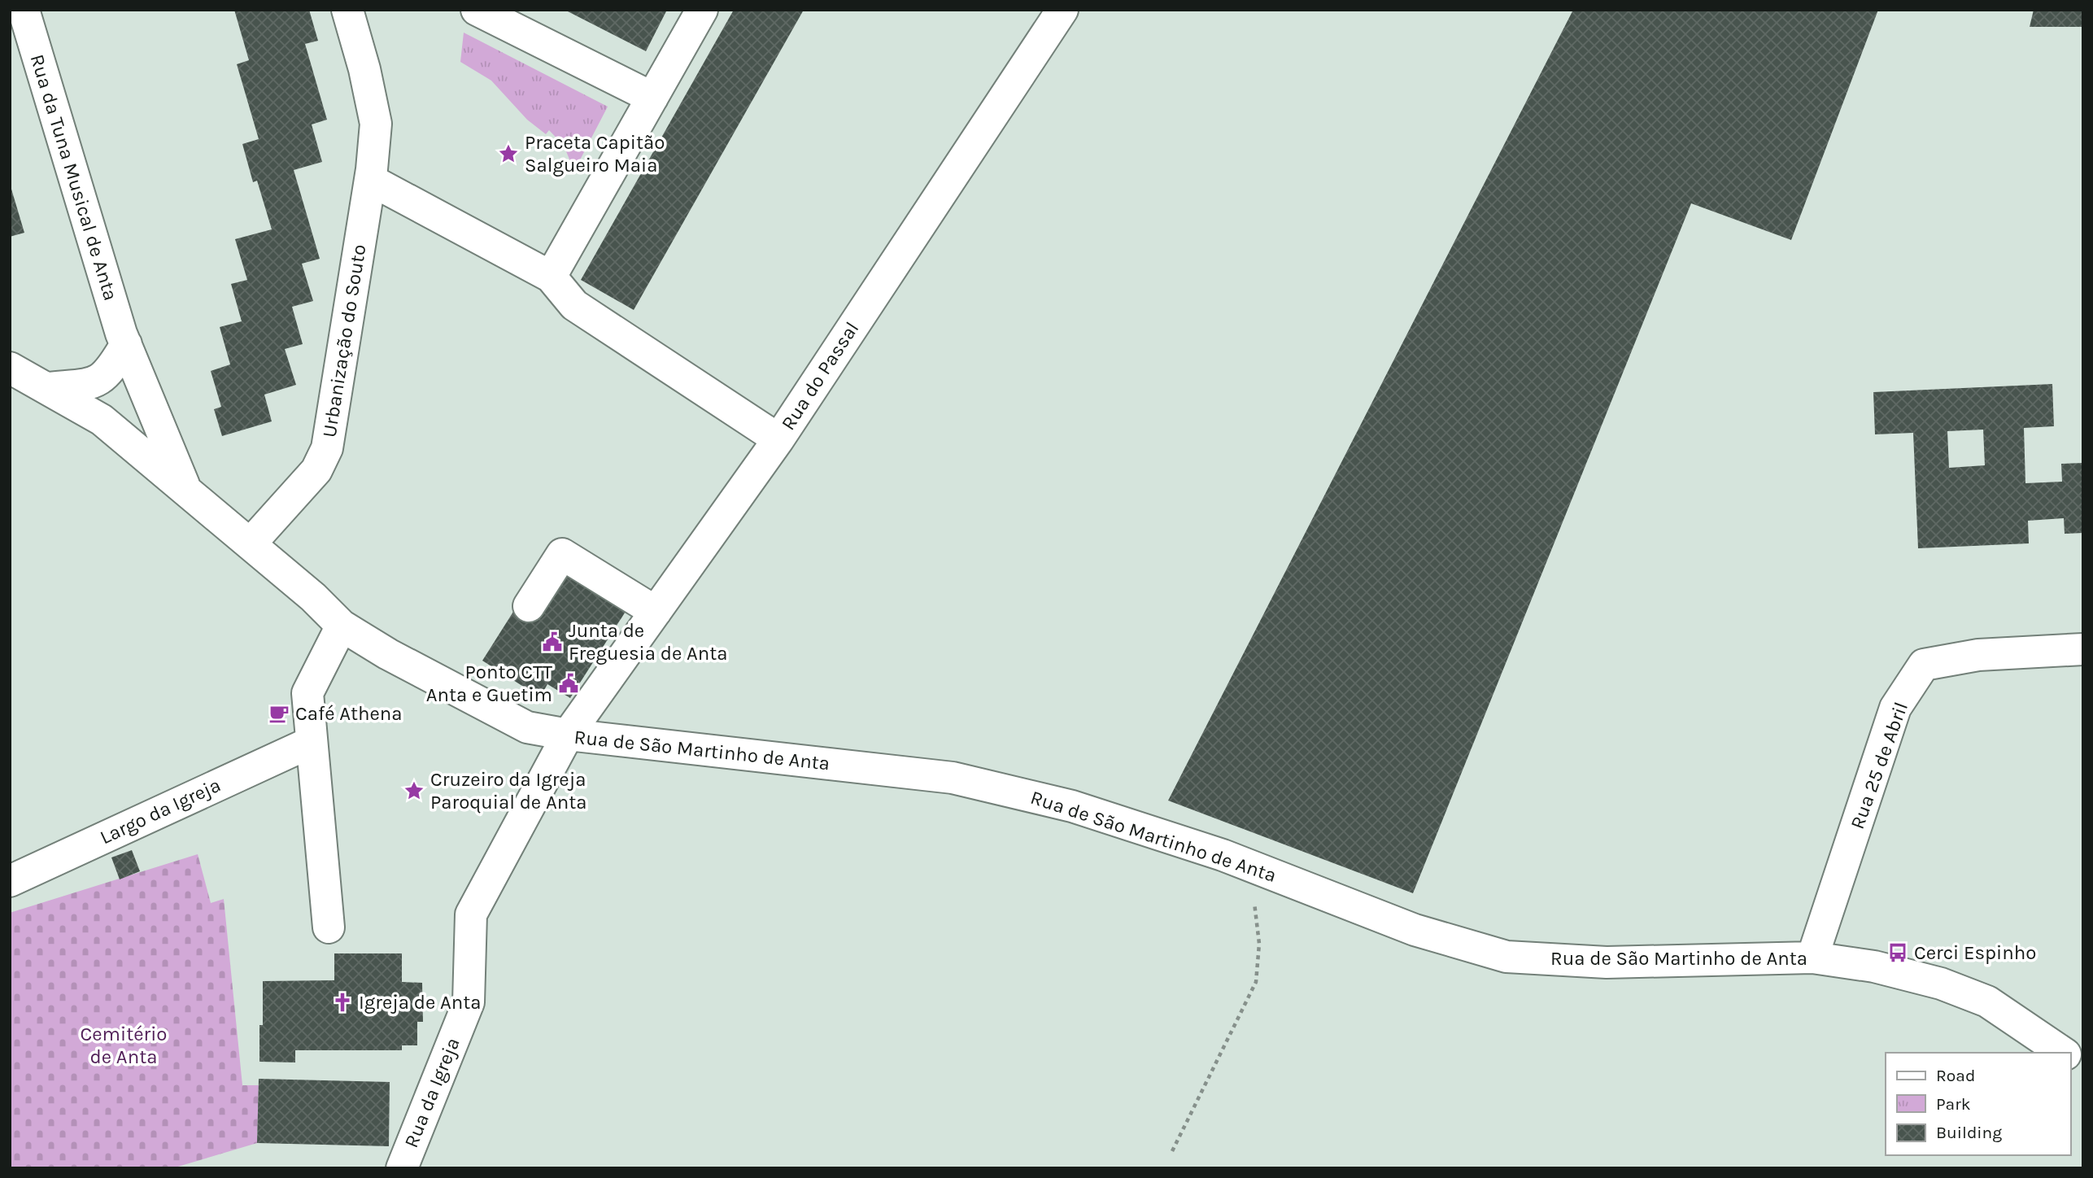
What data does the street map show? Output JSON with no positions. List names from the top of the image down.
{
  "streets": {
    "street": [
      "Rua da Tuna Musical de Anta",
      "Urbanização do Souto",
      "Rua do Passal",
      "Rua de São Martinho de Anta",
      "Rua 25 de Abril",
      "Largo da Igreja",
      "Rua da Igreja"
    ]
  },
  "crossings": [
    ["Rua da Tuna Musical de Anta", "Rua de São Martinho de Anta"],
    ["Urbanização do Souto", "Rua de São Martinho de Anta"],
    ["Rua do Passal", "Rua de São Martinho de Anta"],
    ["Rua do Passal", "Rua da Igreja"],
    ["Rua de São Martinho de Anta", "Rua 25 de Abril"],
    ["Rua de São Martinho de Anta", "Rua da Igreja"]
  ],
  "parks": ["Cemitério de Anta"],
  "places": {
    "place": ["Praceta Capitão Salgueiro Maia", "Cruzeiro da Igreja Paroquial de Anta"],
    "public building": ["Junta de Freguesia de Anta", "Ponto CTT Anta e Guetim"],
    "cafe": ["Café Athena"],
    "bus stop": ["Cerci Espinho"],
    "church": ["Igreja de Anta"]
  },
  "legend": ["Road", "Park", "Building"]
}
